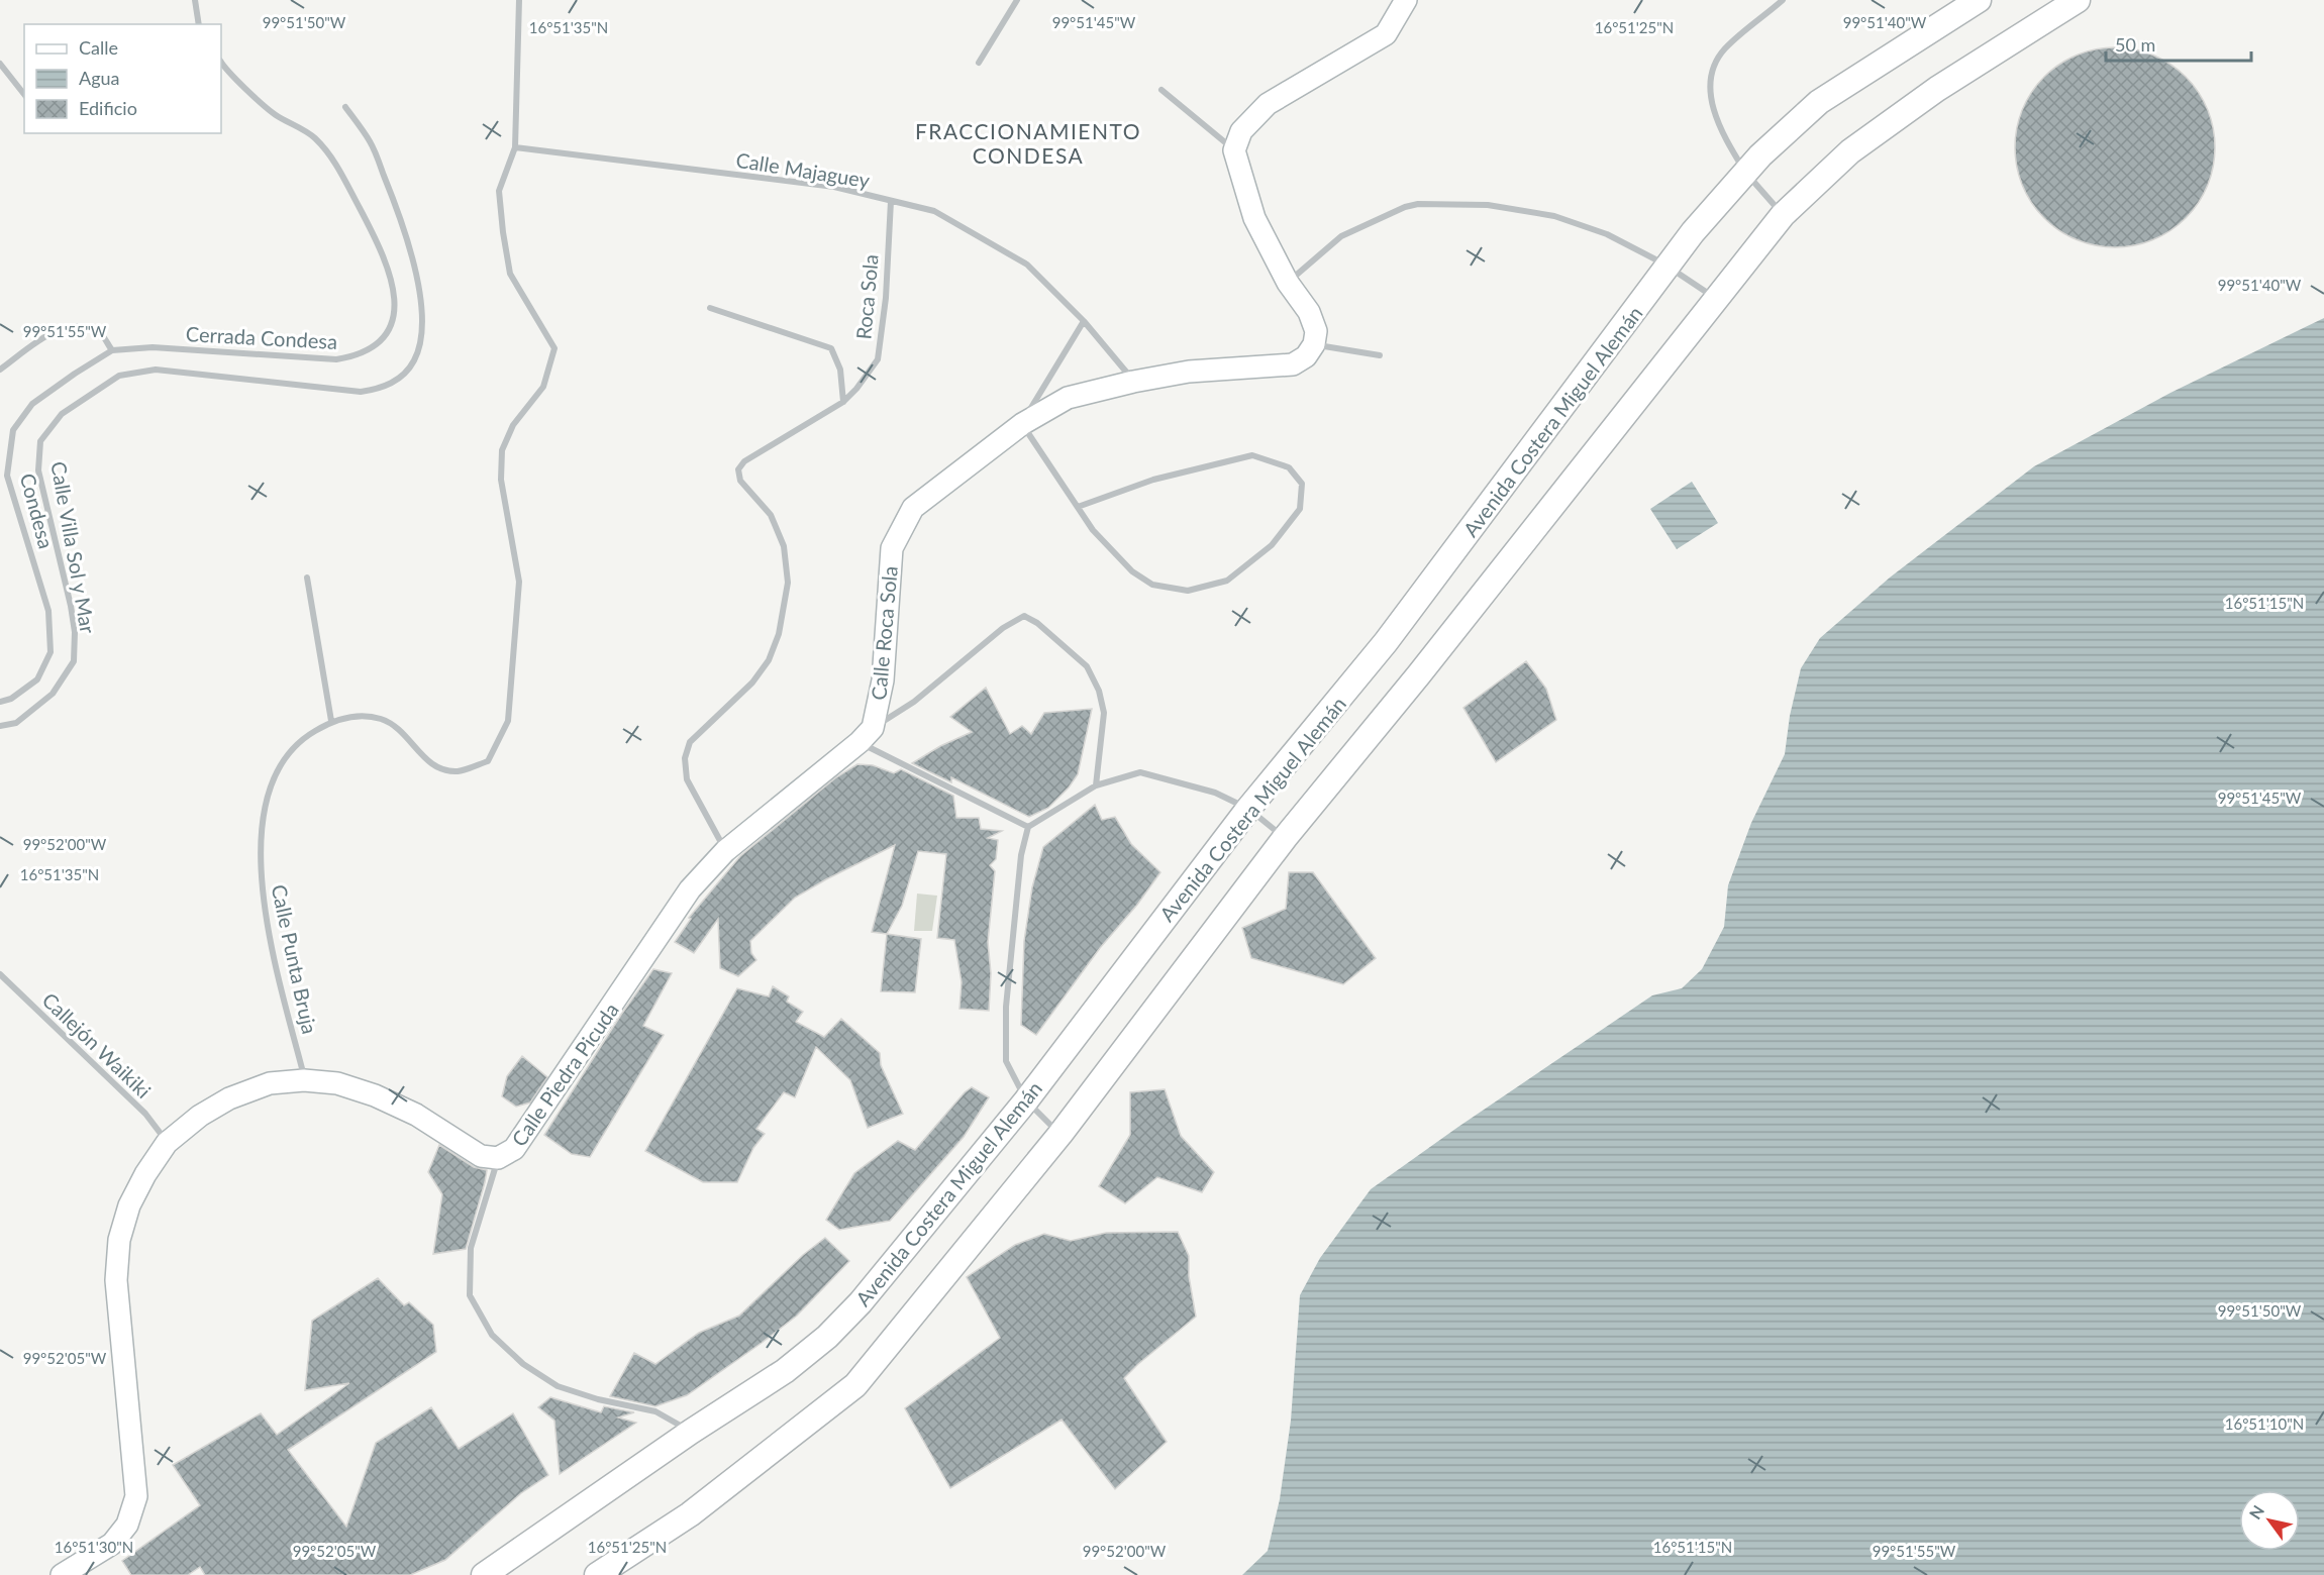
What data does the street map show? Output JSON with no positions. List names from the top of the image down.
{
  "streets": {
    "main road": ["Avenida Costera Miguel Alemán", "Calle Roca Sola", "Calle Piedra Picuda"],
    "street": [
      "Calle Majaguey",
      "Roca Sola",
      "Cerrada Condesa",
      "Condesa",
      "Calle Villa Sol y Mar",
      "Calle Punta Bruja",
      "Callejón Waikiki"
    ]
  },
  "crossings": [
    ["Calle Majaguey", "Roca Sola"],
    ["Calle Majaguey", "Calle Roca Sola"],
    ["Calle Majaguey", "Calle Punta Bruja"],
    ["Roca Sola", "Calle Piedra Picuda"],
    ["Cerrada Condesa", "Condesa"],
    ["Cerrada Condesa", "Calle Villa Sol y Mar"],
    ["Avenida Costera Miguel Alemán", "Calle Piedra Picuda"],
    ["Calle Roca Sola", "Calle Piedra Picuda"]
  ],
  "districts": ["FRACCIONAMIENTO CONDESA"],
  "legend": ["Calle", "Agua", "Edificio"],
  "scale_bar": "50 m",
  "north": "top left",
  "coordinates": [
    "99°51'40\"W",
    "99°51'50\"W",
    "99°51'45\"W",
    "16°51'35\"N",
    "16°51'25\"N",
    "99°51'55\"W",
    "16°51'15\"N",
    "99°52'00\"W",
    "99°52'05\"W",
    "16°51'10\"N",
    "16°51'30\"N"
  ]
}
